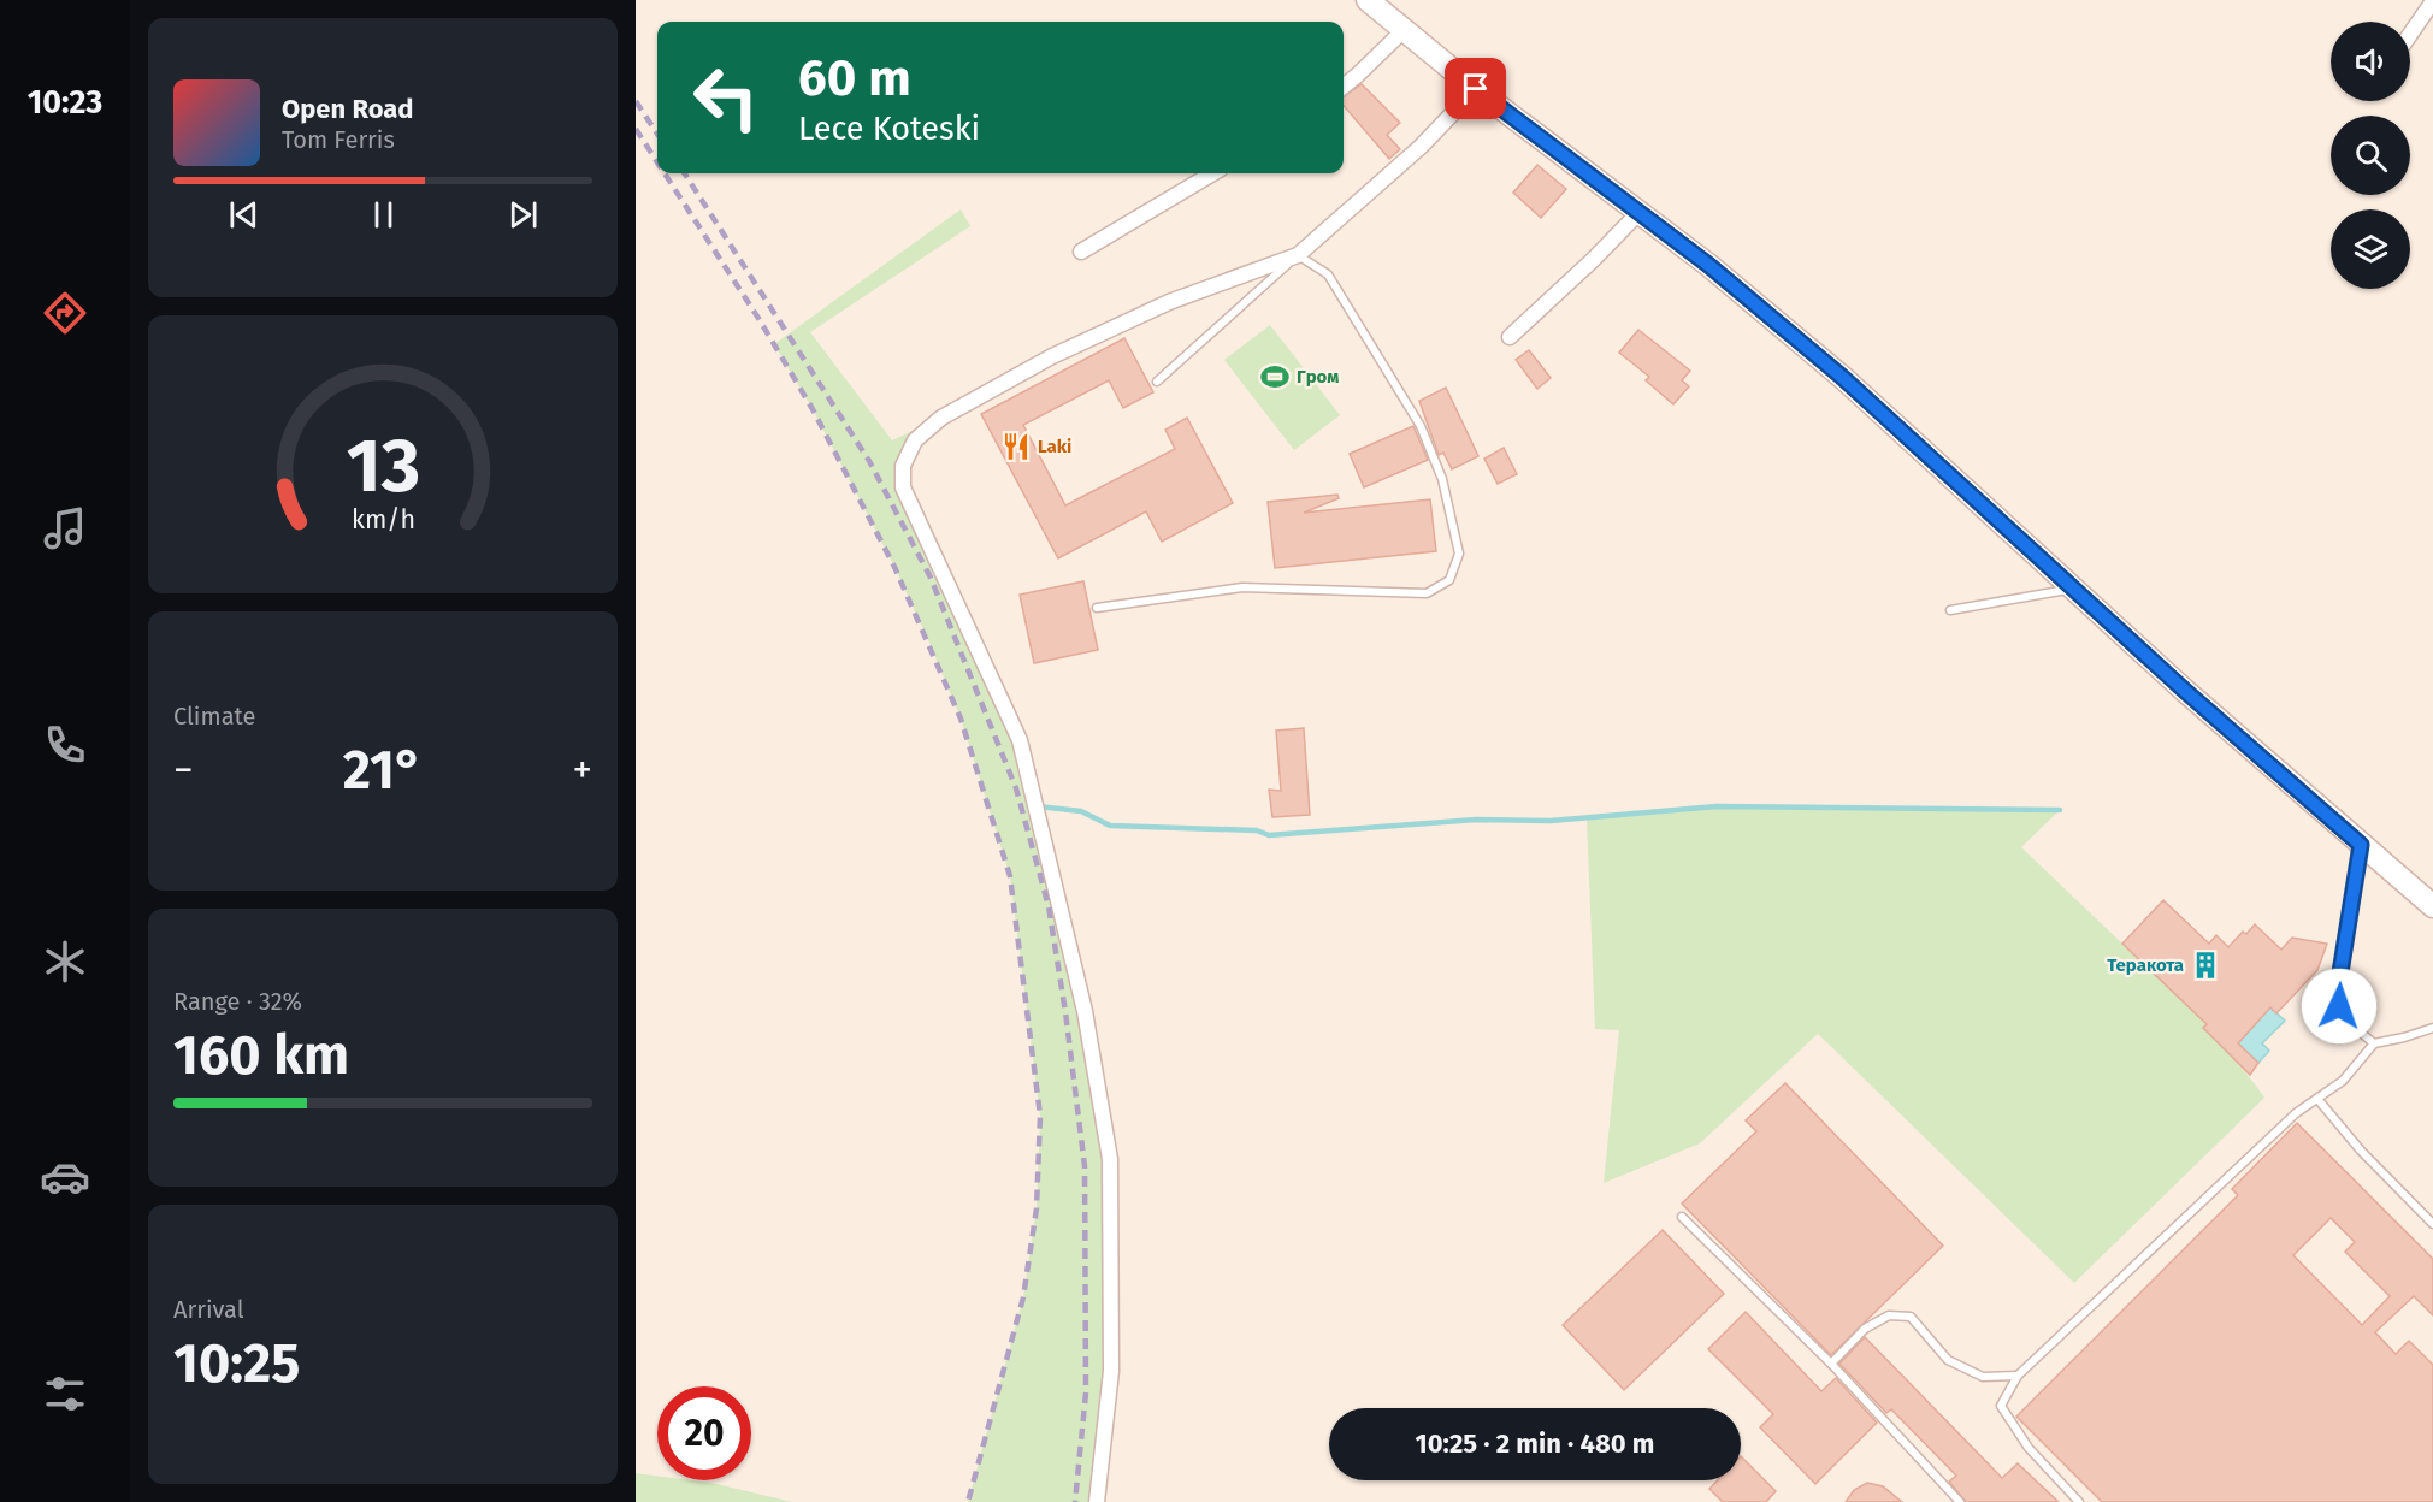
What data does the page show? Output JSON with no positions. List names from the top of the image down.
{
  "places": {
    "sports": ["Гром"],
    "restaurant": ["Laki"],
    "building": ["Теракота"]
  },
  "page": {
    "tabs": "10:23",
    "turn": ["60 m", "Lece Koteski"],
    "song": ["Open Road", "Tom Ferris"],
    "tile": [
      "Climate",
      ["Range · 32%", "160 km"],
      ["Arrival", "10:25"]
    ],
    "heat": ["−", "21°", "+"],
    "limit": "20",
    "trip": "10:25 · 2 min · 480 m",
    "gauge": ["13", "km/h"]
  }
}
